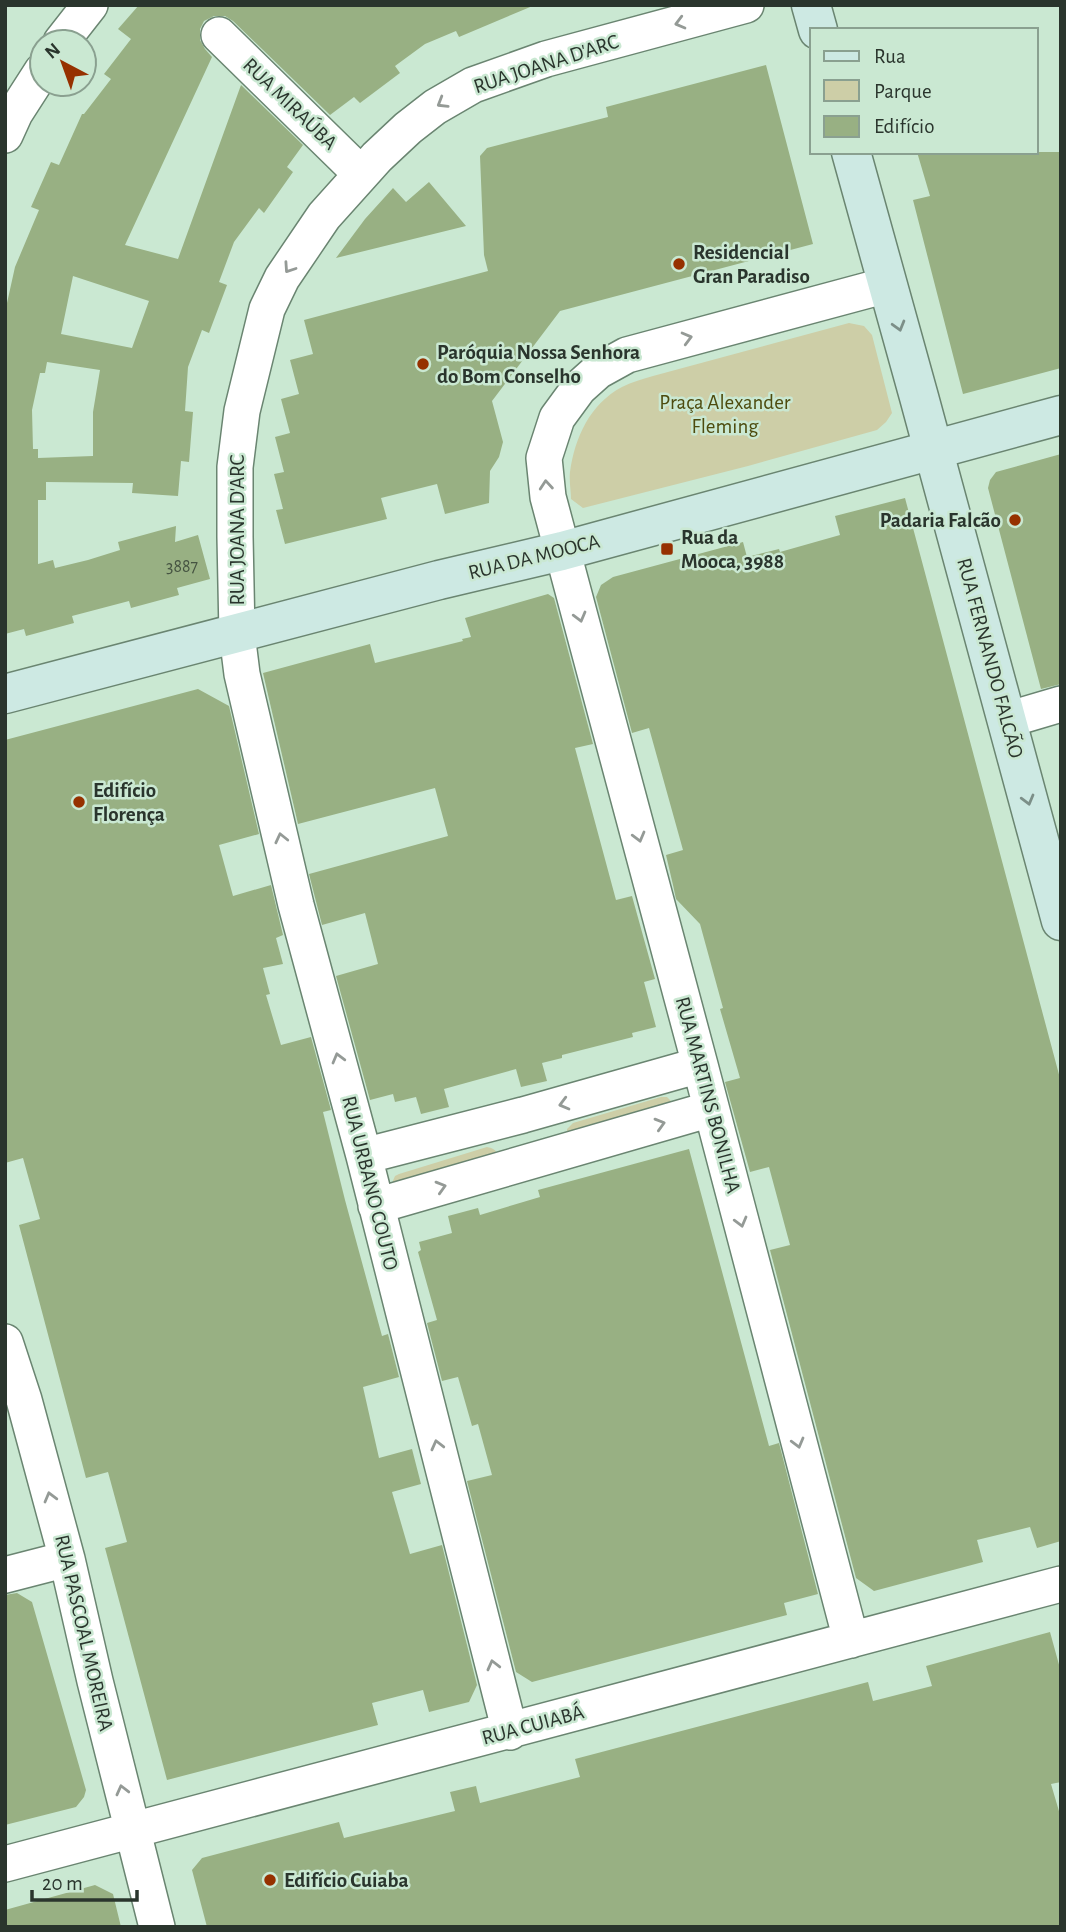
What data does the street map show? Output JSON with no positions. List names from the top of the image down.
{
  "streets": {
    "main road": ["RUA DA MOOCA", "RUA FERNANDO FALCÃO"],
    "street": [
      "RUA JOANA D'ARC",
      "RUA MIRAÚBA",
      "RUA MARTINS BONILHA",
      "RUA URBANO COUTO",
      "RUA PASCOAL MOREIRA",
      "RUA CUIABÁ"
    ]
  },
  "crossings": [
    ["RUA JOANA D'ARC", "RUA MIRAÚBA"],
    ["RUA JOANA D'ARC", "RUA DA MOOCA"],
    ["RUA JOANA D'ARC", "RUA URBANO COUTO"],
    ["RUA DA MOOCA", "RUA FERNANDO FALCÃO"],
    ["RUA DA MOOCA", "RUA MARTINS BONILHA"],
    ["RUA DA MOOCA", "RUA URBANO COUTO"],
    ["RUA FERNANDO FALCÃO", "RUA MARTINS BONILHA"],
    ["RUA MARTINS BONILHA", "RUA CUIABÁ"],
    ["RUA URBANO COUTO", "RUA CUIABÁ"],
    ["RUA PASCOAL MOREIRA", "RUA CUIABÁ"]
  ],
  "one_way": [
    "RUA JOANA D'ARC",
    "RUA FERNANDO FALCÃO",
    "RUA URBANO COUTO",
    "RUA PASCOAL MOREIRA"
  ],
  "parks": ["Praça Alexander Fleming"],
  "places": {
    "other": [
      "Residencial Gran Paradiso",
      "Paróquia Nossa Senhora do Bom Conselho",
      "Padaria Falcão",
      "Edifício Florença",
      "Edifício Cuiaba"
    ],
    "transit": ["Rua da Mooca, 3988"]
  },
  "house_numbers": ["3887"],
  "legend": ["Rua", "Parque", "Edifício"],
  "scale_bar": "20 m",
  "north": "top left"
}
